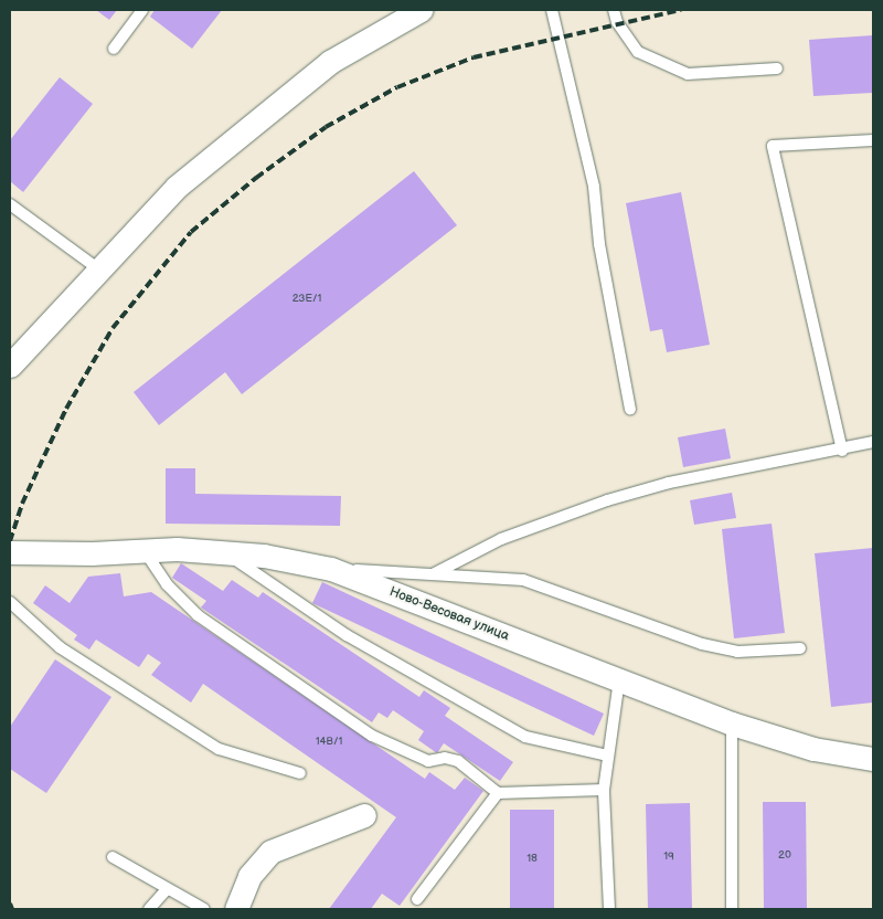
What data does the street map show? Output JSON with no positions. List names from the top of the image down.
{
  "streets": {
    "street": ["Ново-Весовая улица"]
  },
  "house_numbers": [
    "23Е/1",
    "14В/1",
    "20",
    "19",
    "18"
  ]
}
